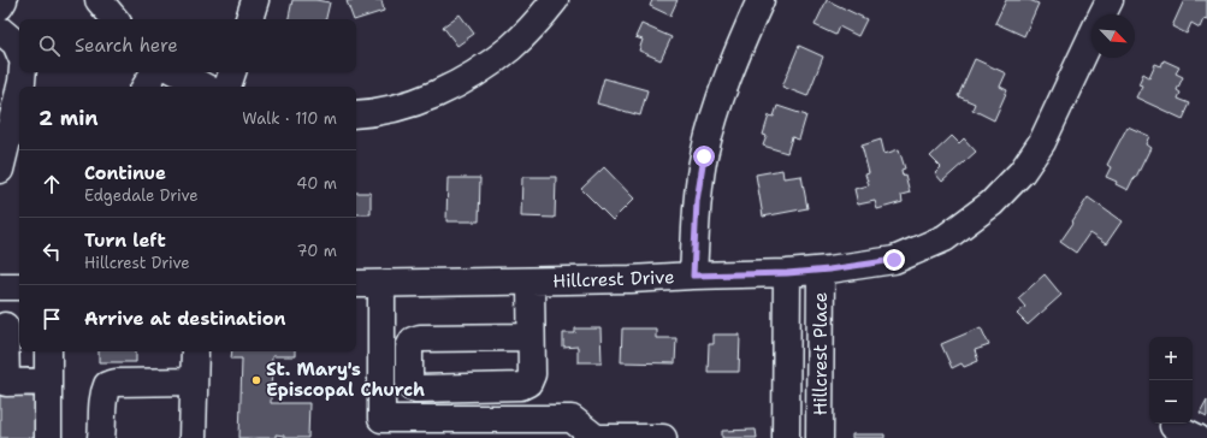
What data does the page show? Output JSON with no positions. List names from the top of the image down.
{
  "streets": {
    "street": ["Hillcrest Drive", "Hillcrest Place"]
  },
  "crossings": [
    ["Hillcrest Drive", "Hillcrest Place"]
  ],
  "places": ["St. Mary's Episcopal Church"],
  "north": "bottom right",
  "page": {
    "search": "Search here",
    "heading": ["2 min", "Walk · 110 m"],
    "list": [
      ["Continue", "Edgedale Drive", "40 m"],
      ["Turn left", "Hillcrest Drive", "70 m"],
      "Arrive at destination"
    ],
    "map_buttons": ["+", "−"]
  }
}
